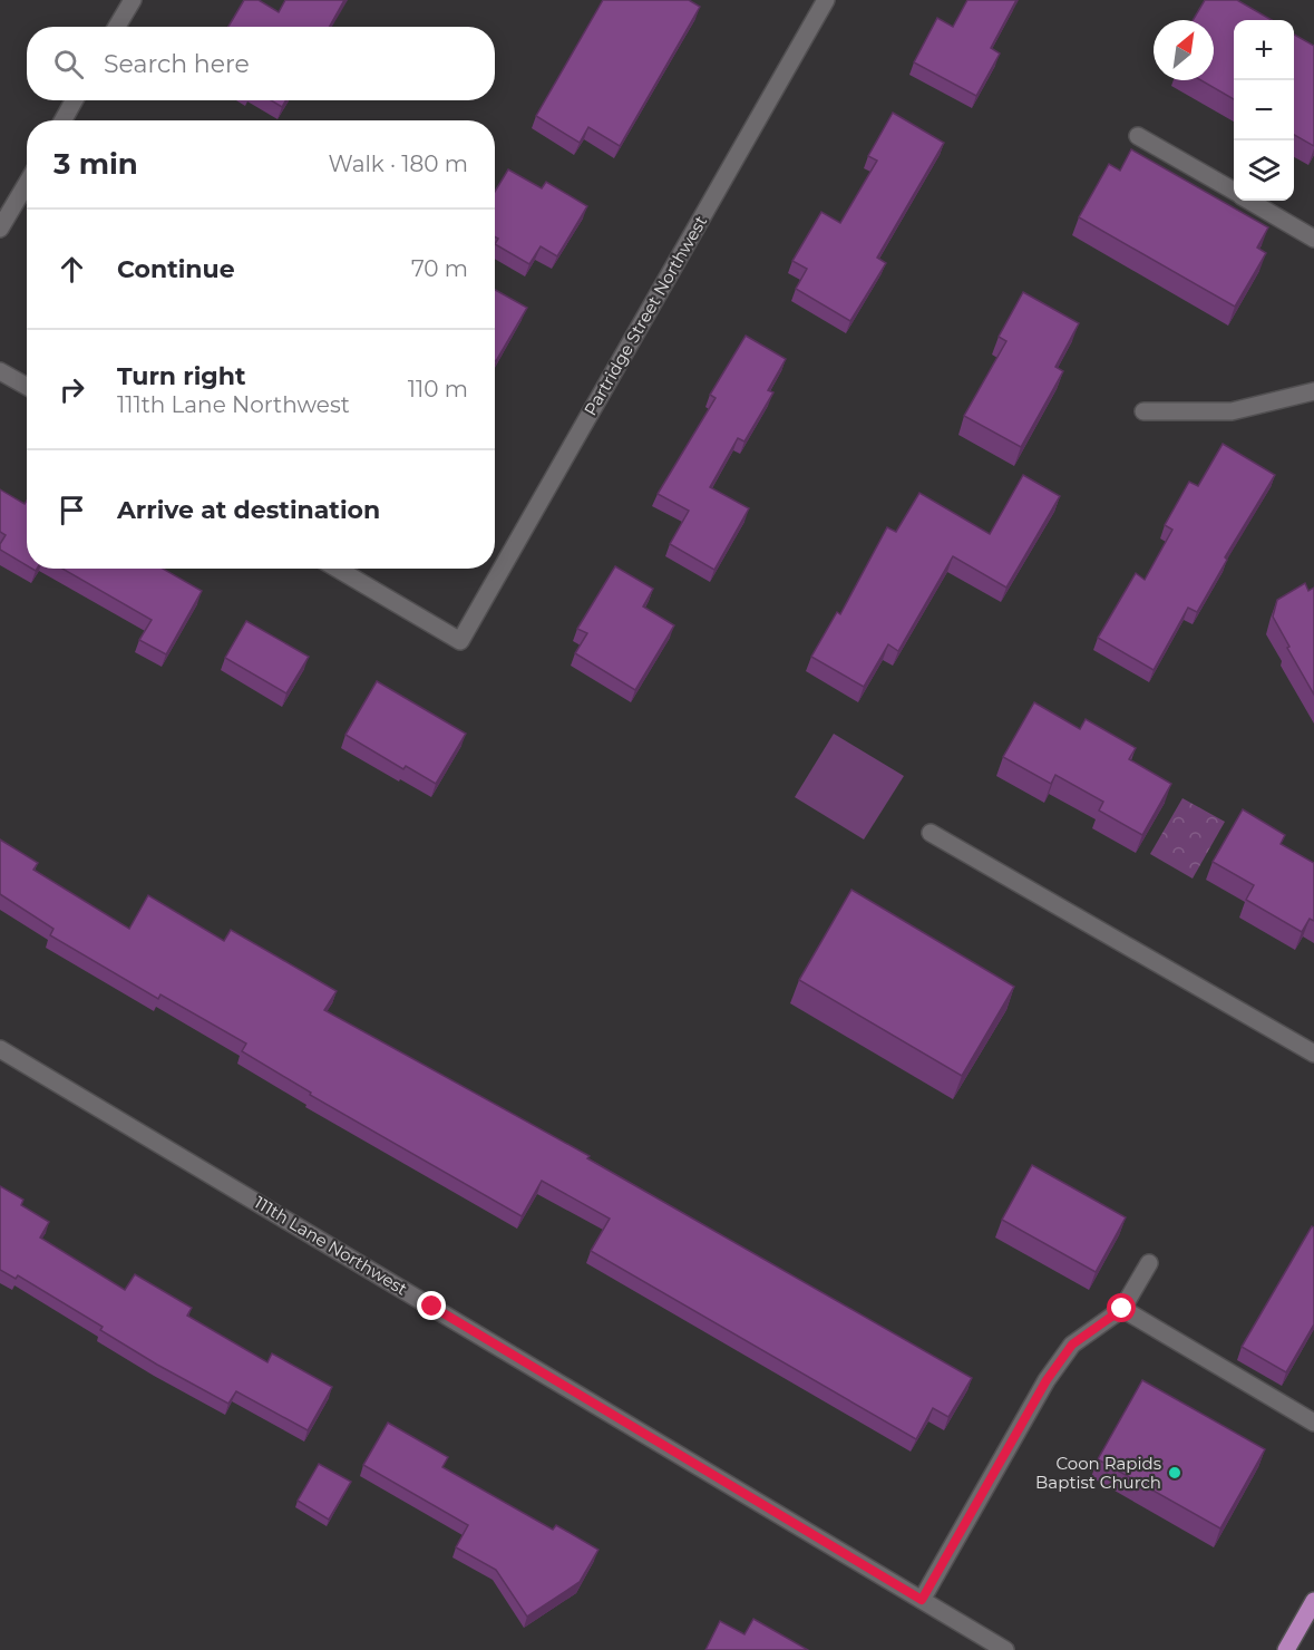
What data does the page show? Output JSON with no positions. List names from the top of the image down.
{
  "streets": {
    "street": ["Partridge Street Northwest", "111th Lane Northwest"]
  },
  "places": ["Coon Rapids Baptist Church"],
  "north": "top right",
  "page": {
    "map_buttons": ["+", "−"],
    "search": "Search here",
    "heading": ["3 min", "Walk · 180 m"],
    "list": [
      ["Continue", "70 m"],
      ["Turn right", "111th Lane Northwest", "110 m"],
      "Arrive at destination"
    ]
  }
}
